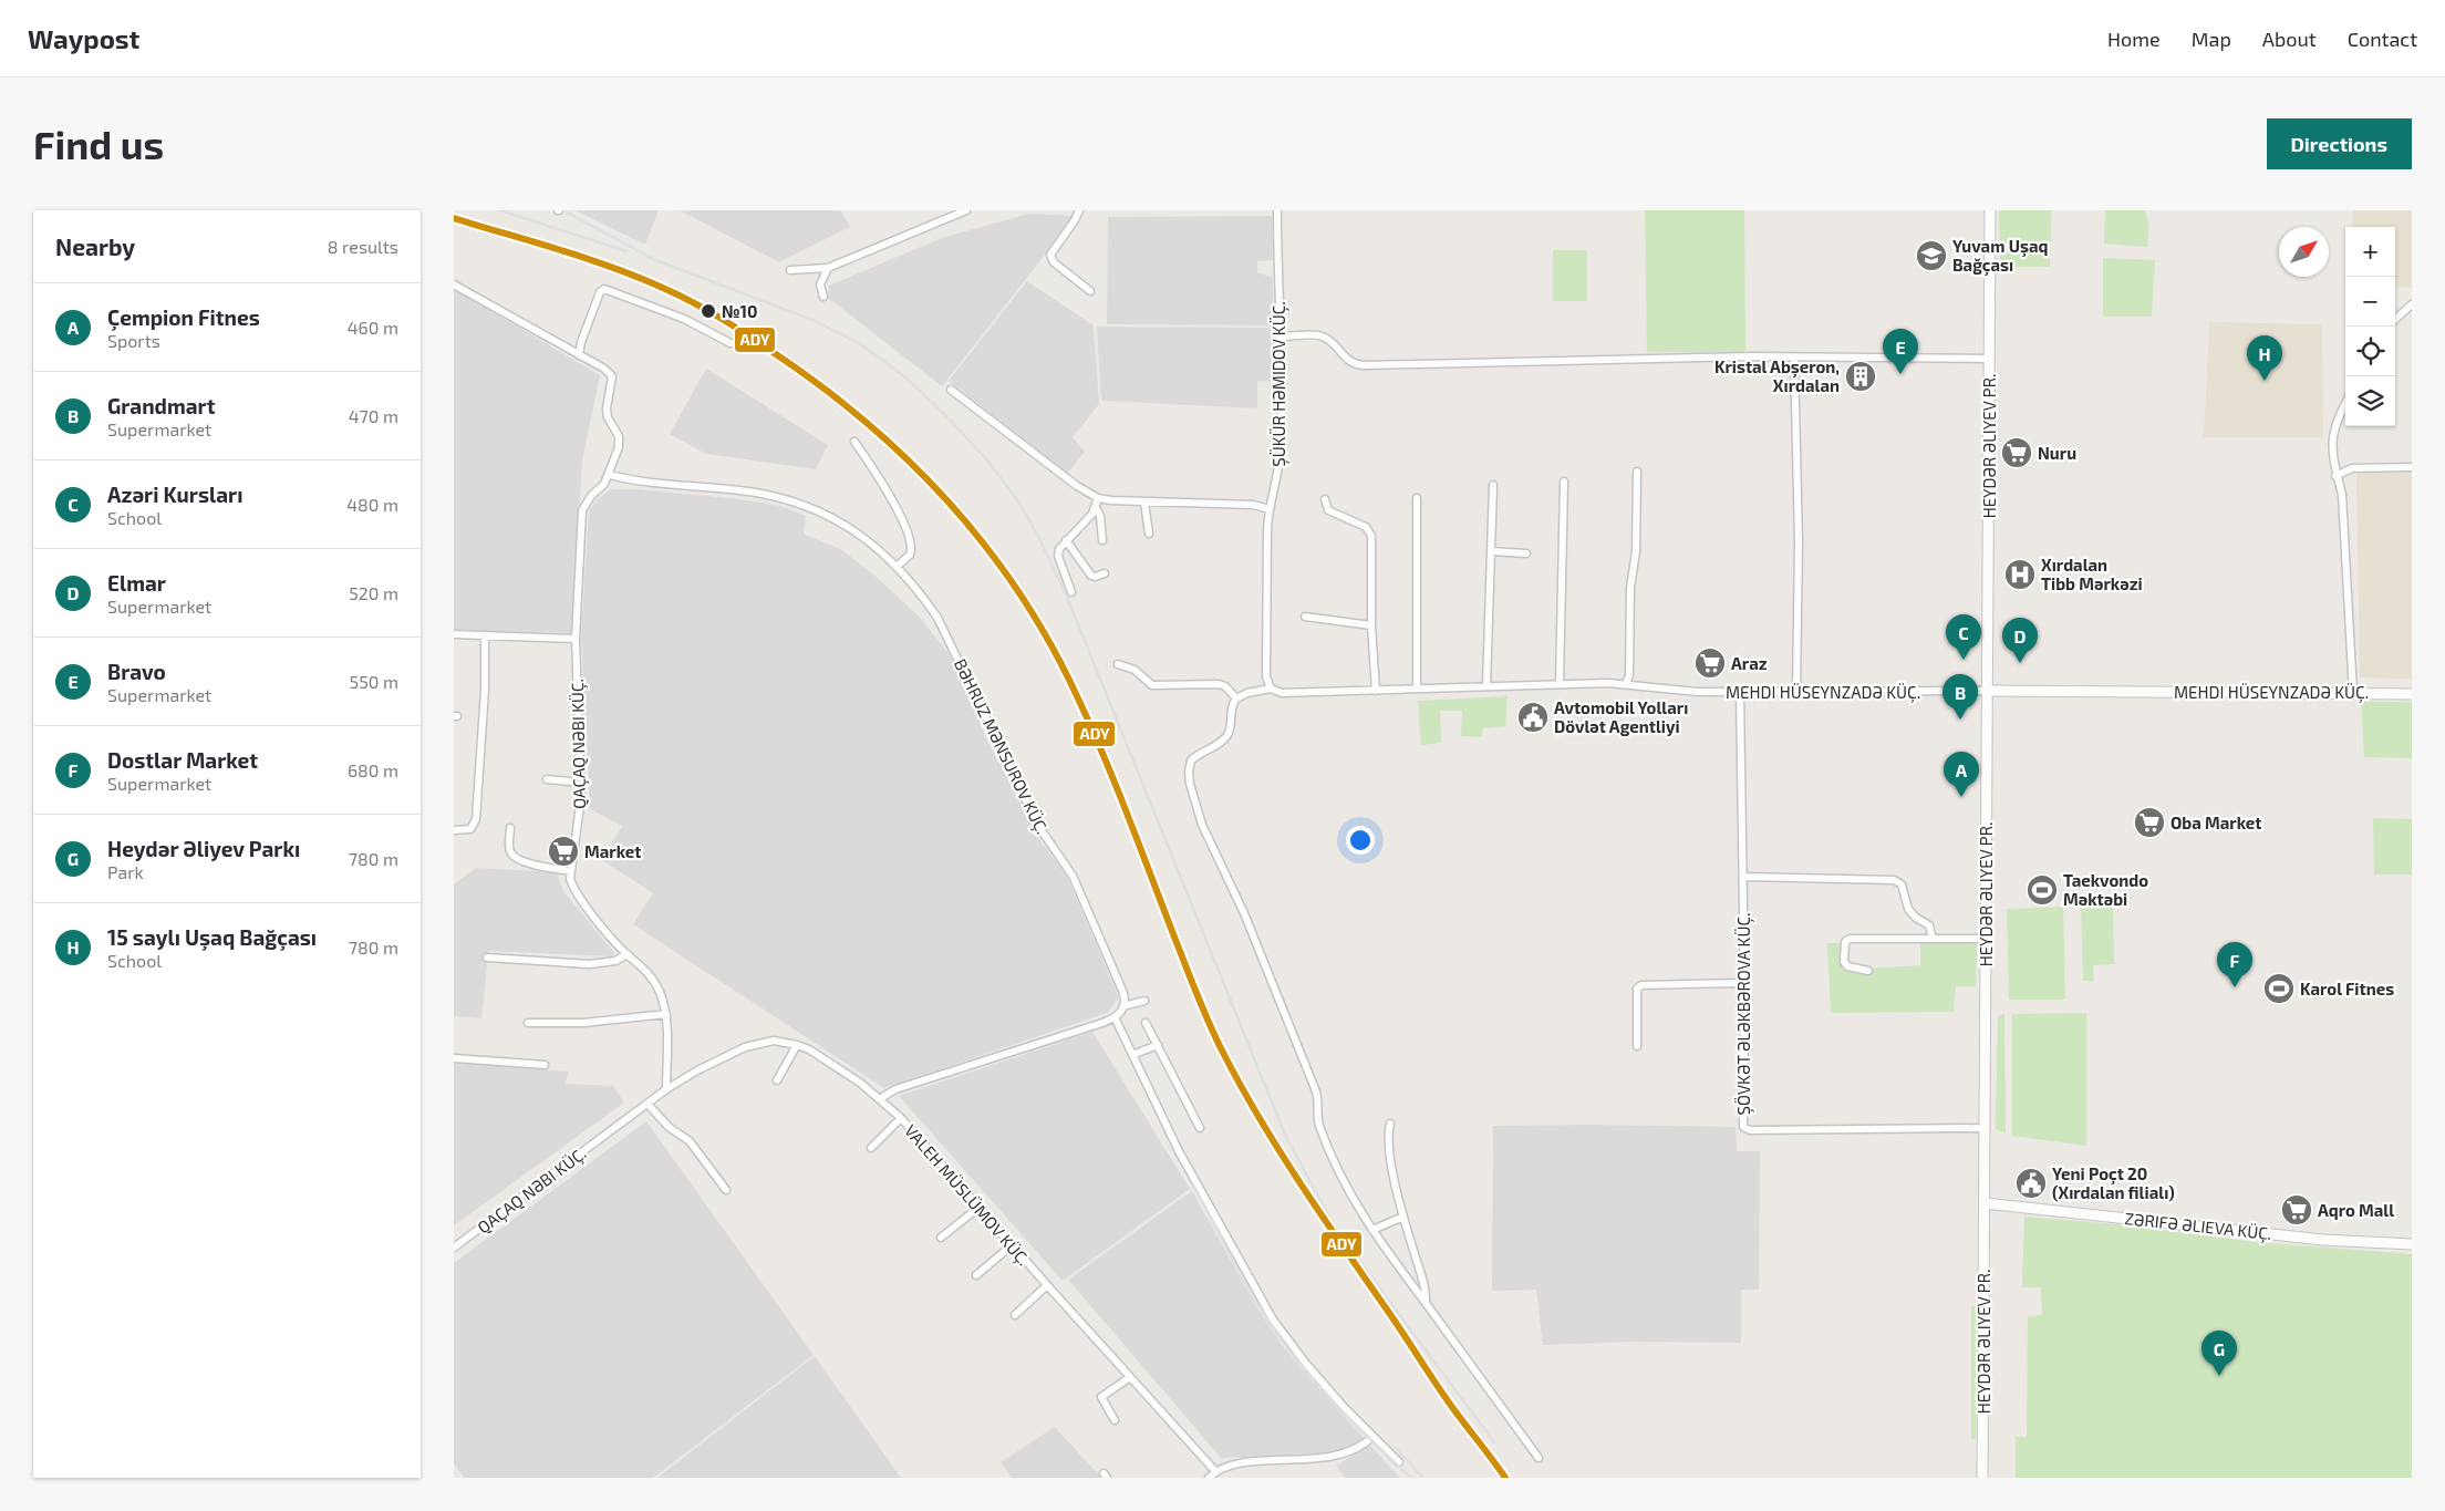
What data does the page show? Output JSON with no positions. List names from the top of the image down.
{
  "streets": {
    "main road": ["HEYDƏR ƏLIYEV PR.", "MEHDI HÜSEYNZADƏ KÜÇ.", "ZƏRIFƏ ƏLIEVA KÜÇ."],
    "street": [
      "ŞÜKÜR HƏMIDOV KÜÇ.",
      "QAÇAQ NƏBI KÜÇ.",
      "BƏHRUZ MƏNSUROV KÜÇ.",
      "ŞÖVKƏT ƏLƏKBƏROVA KÜÇ.",
      "VALEH MÜSLÜMOV KÜÇ."
    ]
  },
  "crossings": [
    ["ŞÜKÜR HƏMIDOV KÜÇ.", "MEHDI HÜSEYNZADƏ KÜÇ."],
    ["HEYDƏR ƏLIYEV PR.", "MEHDI HÜSEYNZADƏ KÜÇ."],
    ["HEYDƏR ƏLIYEV PR.", "ŞÖVKƏT ƏLƏKBƏROVA KÜÇ."],
    ["HEYDƏR ƏLIYEV PR.", "ZƏRIFƏ ƏLIEVA KÜÇ."],
    ["MEHDI HÜSEYNZADƏ KÜÇ.", "ŞÖVKƏT ƏLƏKBƏROVA KÜÇ."],
    ["QAÇAQ NƏBI KÜÇ.", "BƏHRUZ MƏNSUROV KÜÇ."],
    ["QAÇAQ NƏBI KÜÇ.", "VALEH MÜSLÜMOV KÜÇ."]
  ],
  "places": {
    "school or university": ["Yuvam Uşaq Bağçası"],
    "other": ["№10"],
    "building": ["Kristal Abşeron, Xırdalan"],
    "supermarket": [
      "Nuru",
      "Araz",
      "Oba Market",
      "Market",
      "Aqro Mall"
    ],
    "hospital": ["Xırdalan Tibb Mərkəzi"],
    "public building": ["Avtomobil Yolları Dövlət Agentliyi", "Yeni Poçt 20 (Xırdalan filialı)"],
    "sports": ["Taekvondo Məktəbi", "Karol Fitnes"]
  },
  "lines": ["transit line ADY"],
  "north": "top right",
  "page": {
    "header": "Waypost",
    "nav": [
      "Home",
      "Map",
      "About",
      "Contact"
    ],
    "buttons": "Directions",
    "title": "Find us",
    "heading": ["Nearby", "8 results"],
    "map_buttons": ["+", "−"],
    "list": [
      {
        "mark": "A",
        "name": "Çempion Fitnes",
        "note": "Sports",
        "value": "460 m"
      },
      {
        "mark": "B",
        "name": "Grandmart",
        "note": "Supermarket",
        "value": "470 m"
      },
      {
        "mark": "C",
        "name": "Azəri Kursları",
        "note": "School",
        "value": "480 m"
      },
      {
        "mark": "D",
        "name": "Elmar",
        "note": "Supermarket",
        "value": "520 m"
      },
      {
        "mark": "E",
        "name": "Bravo",
        "note": "Supermarket",
        "value": "550 m"
      },
      {
        "mark": "F",
        "name": "Dostlar Market",
        "note": "Supermarket",
        "value": "680 m"
      },
      {
        "mark": "G",
        "name": "Heydər Əliyev Parkı",
        "note": "Park",
        "value": "780 m"
      },
      {
        "mark": "H",
        "name": "15 saylı Uşaq Bağçası",
        "note": "School",
        "value": "780 m"
      }
    ],
    "pins": [
      "E",
      "H",
      "C",
      "D",
      "B",
      "A",
      "F",
      "G"
    ]
  }
}
